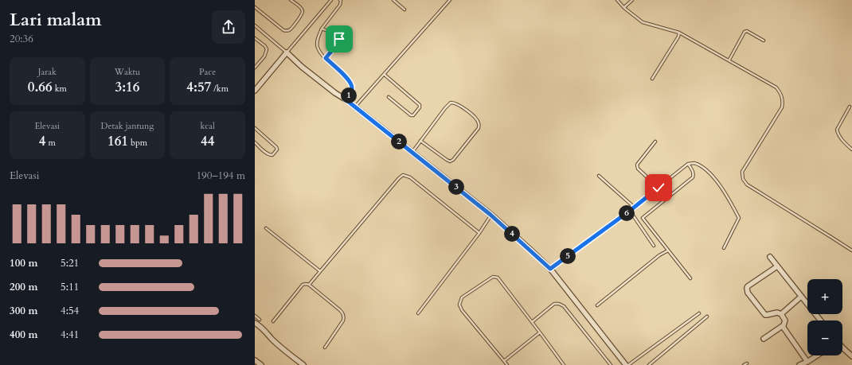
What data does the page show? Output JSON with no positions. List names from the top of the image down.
{
  "page": {
    "heading": ["Lari malam", "20:36"],
    "stats": [
      ["Jarak", "0.66 km"],
      ["Waktu", "3:16"],
      ["Pace", "4:57 /km"],
      ["Elevasi", "4 m"],
      ["Detak jantung", "161 bpm"],
      ["kcal", "44"]
    ],
    "pins": [
      "1",
      "2",
      "3",
      "6",
      "4",
      "5"
    ],
    "chart": ["Elevasi", "190–194 m"],
    "list": [
      {
        "name": "100 m",
        "note": "5:21"
      },
      {
        "name": "200 m",
        "note": "5:11"
      },
      {
        "name": "300 m",
        "note": "4:54"
      },
      {
        "name": "400 m",
        "note": "4:41"
      }
    ],
    "map_buttons": ["+", "−"]
  }
}
